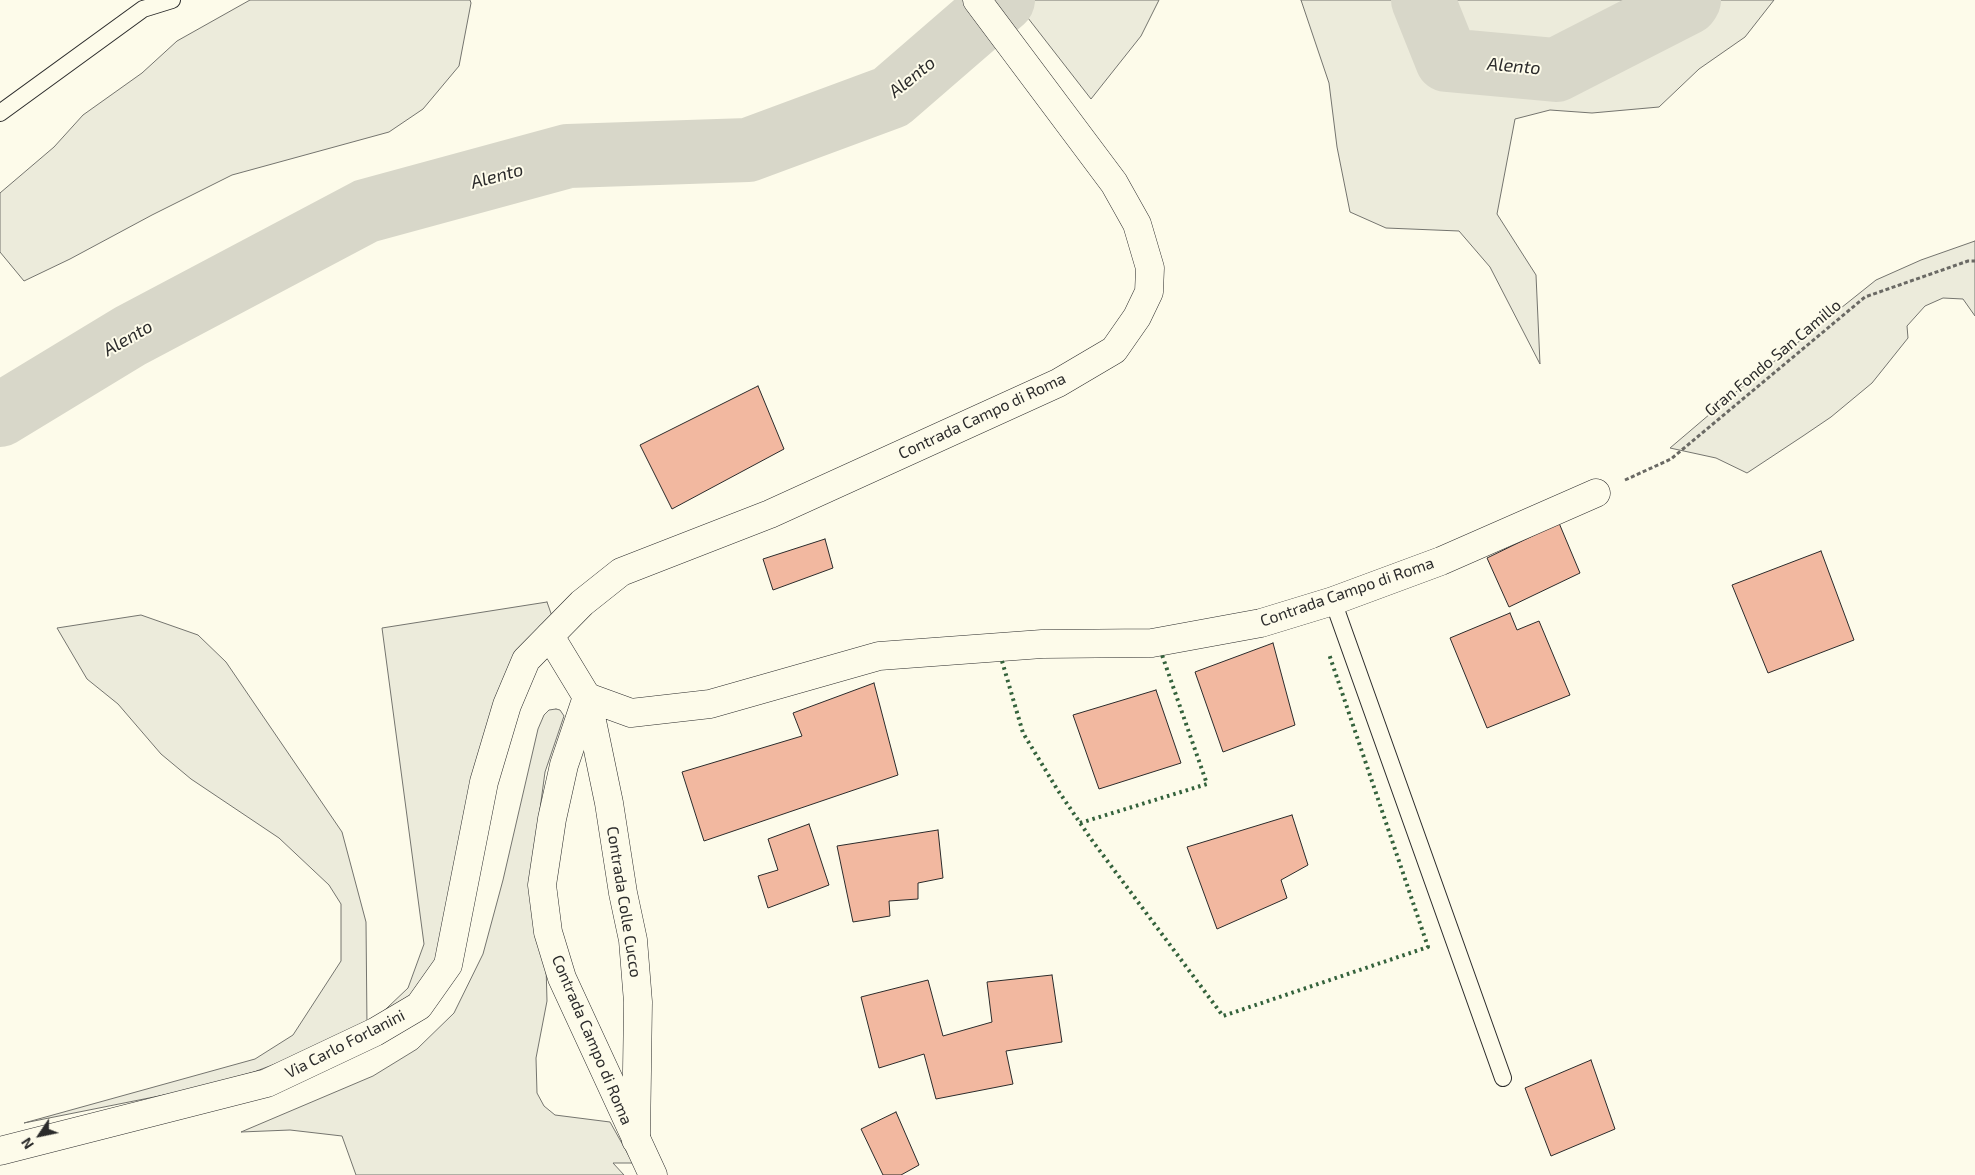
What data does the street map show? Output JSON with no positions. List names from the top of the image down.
{
  "streets": {
    "street": ["Contrada Campo di Roma", "Contrada Colle Cucco", "Via Carlo Forlanini"],
    "path": ["Gran Fondo San Camillo"]
  },
  "crossings": [
    ["Gran Fondo San Camillo", "Contrada Campo di Roma"],
    ["Contrada Campo di Roma", "Contrada Colle Cucco"],
    ["Contrada Campo di Roma", "Via Carlo Forlanini"]
  ],
  "water": ["Alento"],
  "north": "bottom left"
}
